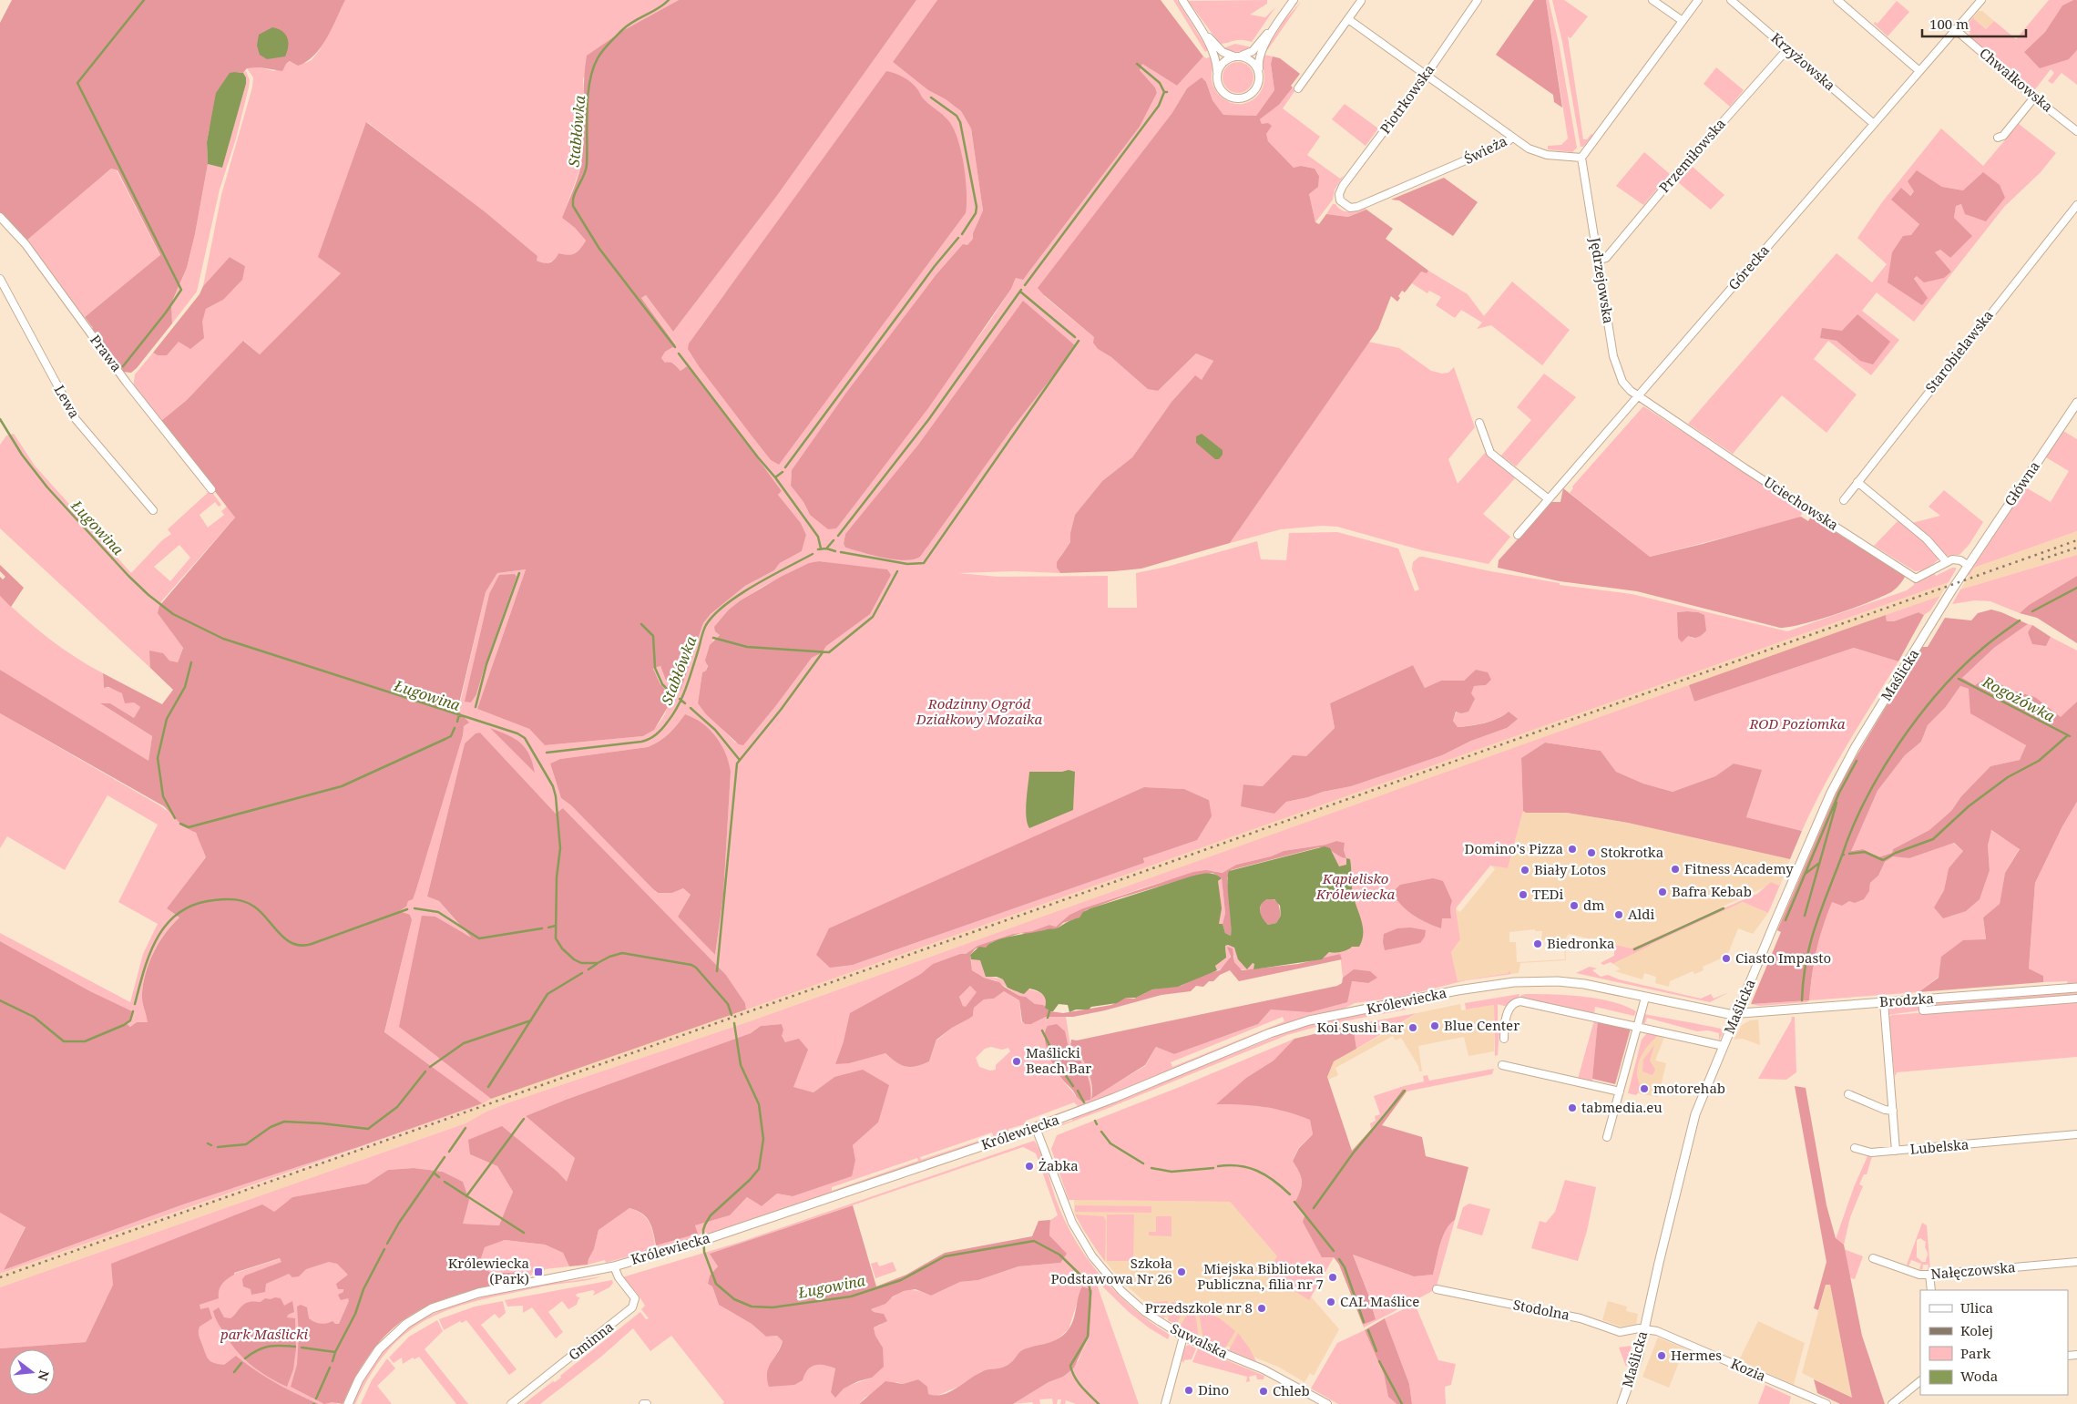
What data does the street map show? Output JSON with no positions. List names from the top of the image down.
{
  "streets": {
    "street": [
      "Krzyżowska",
      "Chwałkowska",
      "Piotrkowska",
      "Świeża",
      "Przemiłowska",
      "Górecka",
      "Jędrzejowska",
      "Starobielawska",
      "Prawa",
      "Lewa",
      "Główna",
      "Uciechowska",
      "Maślicka",
      "Brodzka",
      "Królewiecka",
      "Lubelska",
      "Nałęczowska",
      "Stodolna",
      "Gminna",
      "Suwalska",
      "Kozia"
    ]
  },
  "crossings": [
    ["Krzyżowska", "Przemiłowska"],
    ["Krzyżowska", "Górecka"],
    ["Chwałkowska", "Górecka"],
    ["Piotrkowska", "Świeża"],
    ["Świeża", "Jędrzejowska"],
    ["Przemiłowska", "Jędrzejowska"],
    ["Górecka", "Jędrzejowska"],
    ["Górecka", "Uciechowska"],
    ["Jędrzejowska", "Uciechowska"],
    ["Główna", "Maślicka"],
    ["Maślicka", "Brodzka"],
    ["Maślicka", "Królewiecka"],
    ["Maślicka", "Stodolna"],
    ["Maślicka", "Kozia"],
    ["Brodzka", "Królewiecka"],
    ["Brodzka", "Lubelska"],
    ["Królewiecka", "Gminna"],
    ["Królewiecka", "Suwalska"],
    ["Stodolna", "Kozia"]
  ],
  "water": ["Stabłówka", "Ługowina", "Rogożówka"],
  "parks": [
    "Rodzinny Ogród Działkowy Mozaika",
    "ROD Poziomka",
    "Kąpielisko Królewiecka",
    "park Maślicki"
  ],
  "places": {
    "other": [
      "Domino's Pizza",
      "Stokrotka",
      "Fitness Academy",
      "Biały Lotos",
      "Bafra Kebab",
      "TEDi",
      "dm",
      "Aldi",
      "Biedronka",
      "Ciasto Impasto",
      "Blue Center",
      "Koi Sushi Bar",
      "Maślicki Beach Bar",
      "motorehab",
      "tabmedia.eu",
      "Żabka",
      "Szkoła Podstawowa Nr 26",
      "Miejska Biblioteka Publiczna, filia nr 7",
      "CAL Maślice",
      "Przedszkole nr 8",
      "Hermes",
      "Dino",
      "Chleb"
    ],
    "transit": ["Królewiecka (Park)"]
  },
  "legend": [
    "Ulica",
    "Kolej",
    "Park",
    "Woda"
  ],
  "scale_bar": "100 m",
  "north": "right"
}
